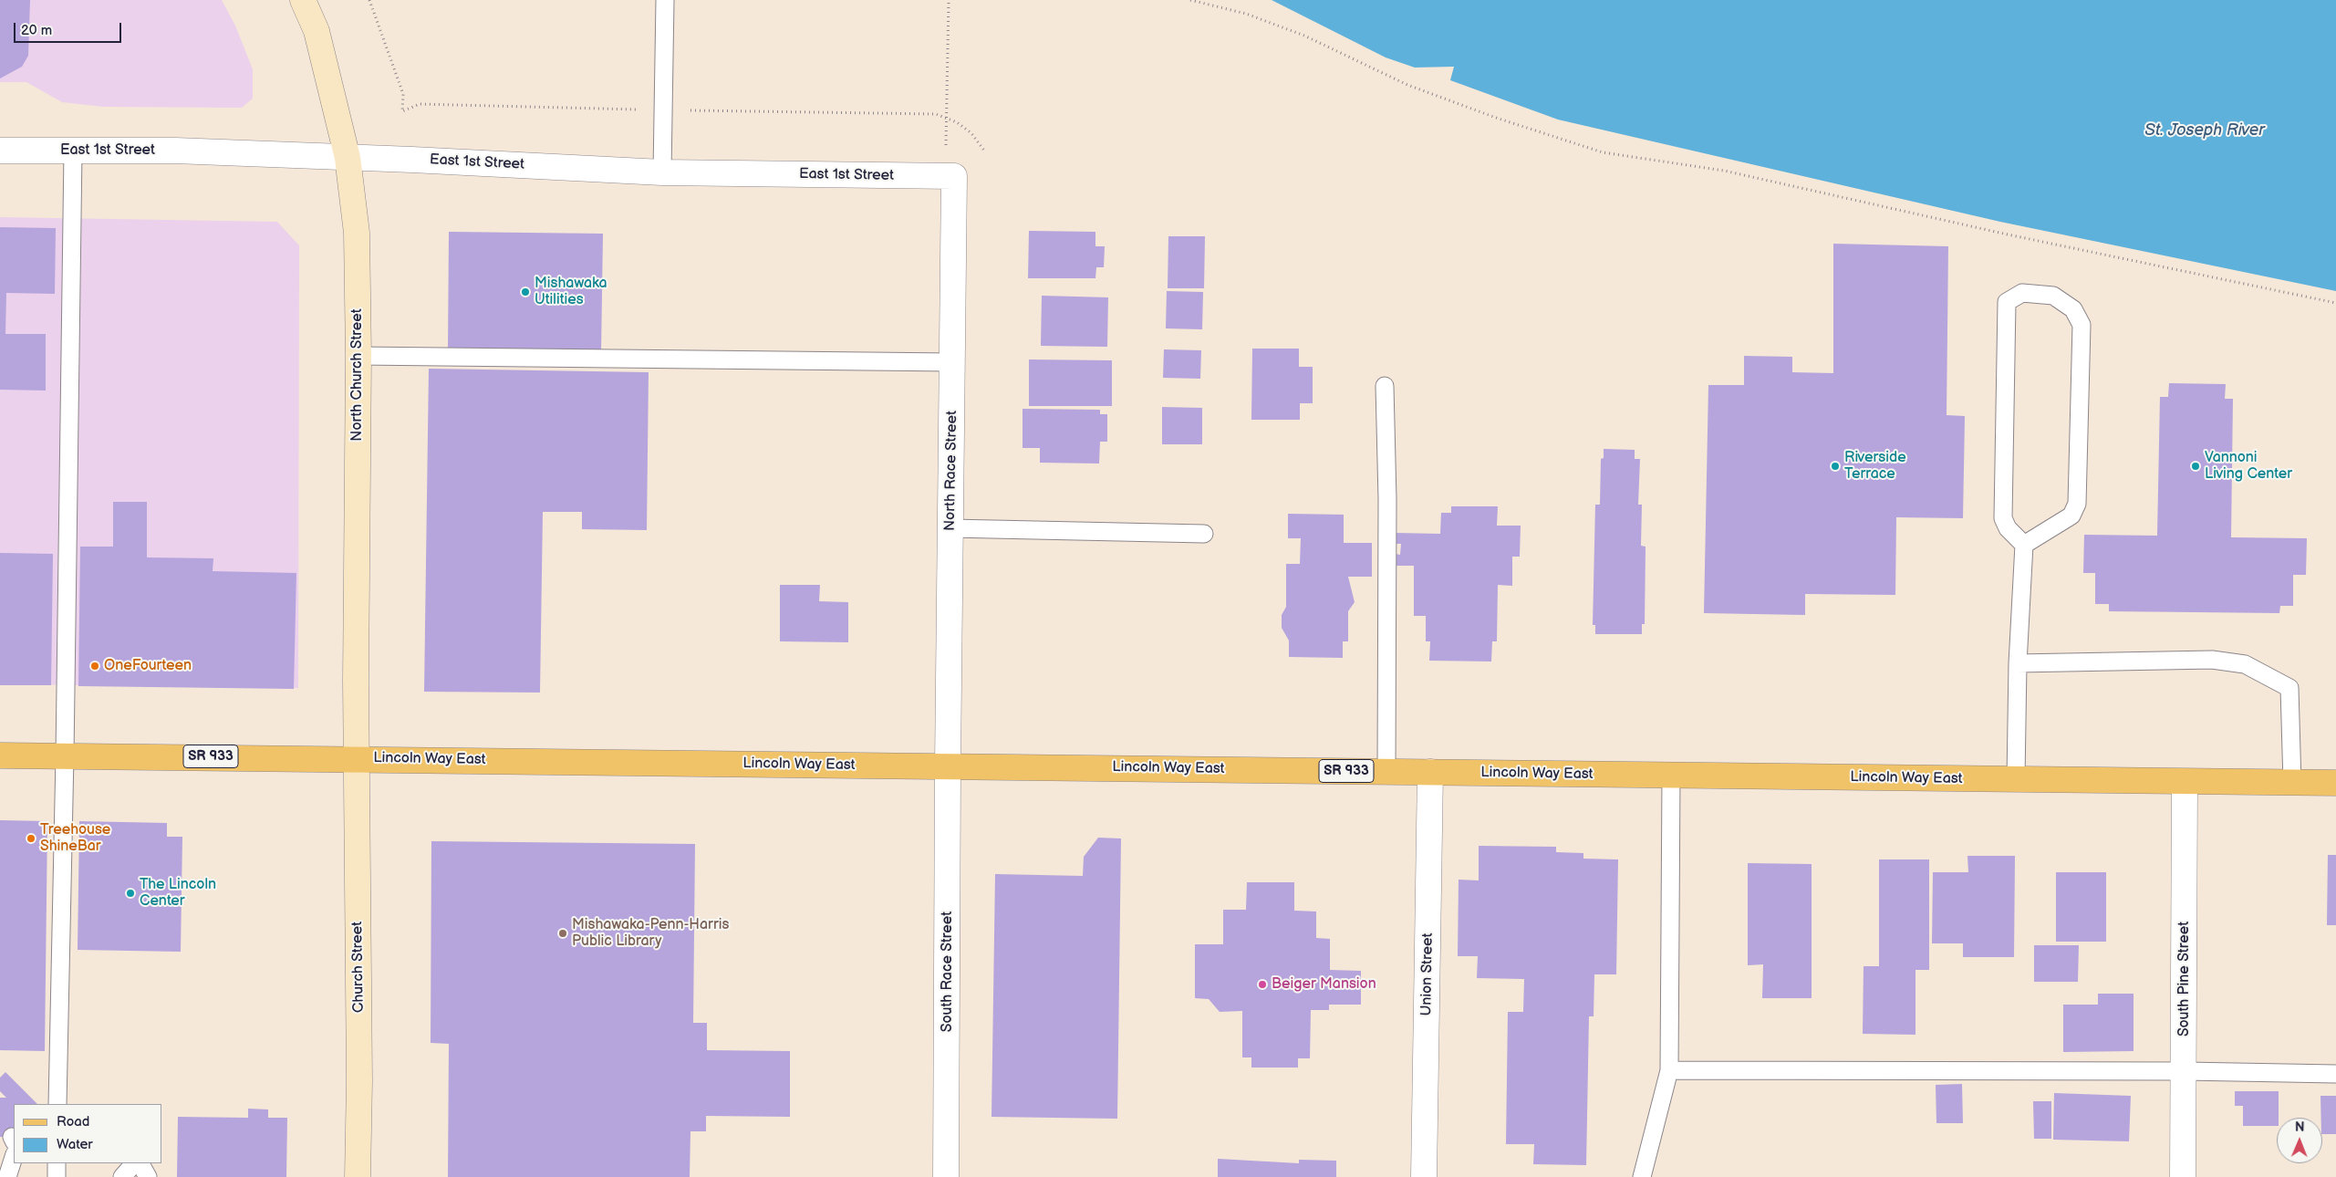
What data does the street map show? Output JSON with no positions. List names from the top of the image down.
{
  "streets": {
    "main road": [
      "North Church Street",
      "SR 933",
      "Lincoln Way East",
      "Church Street"
    ],
    "street": [
      "East 1st Street",
      "North Race Street",
      "South Race Street",
      "Union Street",
      "South Pine Street"
    ]
  },
  "crossings": [
    ["East 1st Street", "North Church Street"],
    ["East 1st Street", "North Race Street"],
    ["North Church Street", "Lincoln Way East"],
    ["North Church Street", "Church Street"],
    ["North Race Street", "Lincoln Way East"],
    ["North Race Street", "South Race Street"],
    ["Lincoln Way East", "Church Street"],
    ["Lincoln Way East", "South Race Street"],
    ["Lincoln Way East", "Union Street"],
    ["Lincoln Way East", "South Pine Street"]
  ],
  "water": ["St. Joseph River"],
  "places": [
    "Mishawaka Utilities",
    "Riverside Terrace",
    "Vannoni Living Center",
    "OneFourteen",
    "Treehouse ShineBar",
    "The Lincoln Center",
    "Mishawaka-Penn-Harris Public Library",
    "Beiger Mansion"
  ],
  "legend": ["Road", "Water"],
  "scale_bar": "20 m",
  "north": "top"
}
